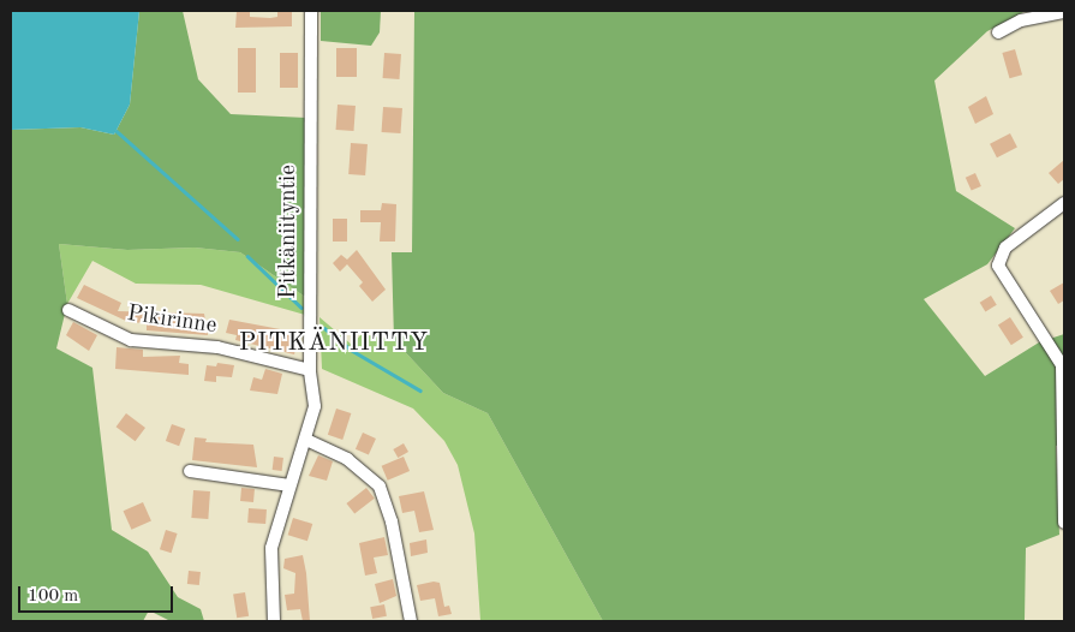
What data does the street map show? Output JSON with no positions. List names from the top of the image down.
{
  "streets": {
    "street": ["Pitkäniityntie", "Pikirinne"]
  },
  "crossings": [
    ["Pitkäniityntie", "Pikirinne"]
  ],
  "districts": ["PITKÄNIITTY"],
  "scale_bar": "100 m"
}
